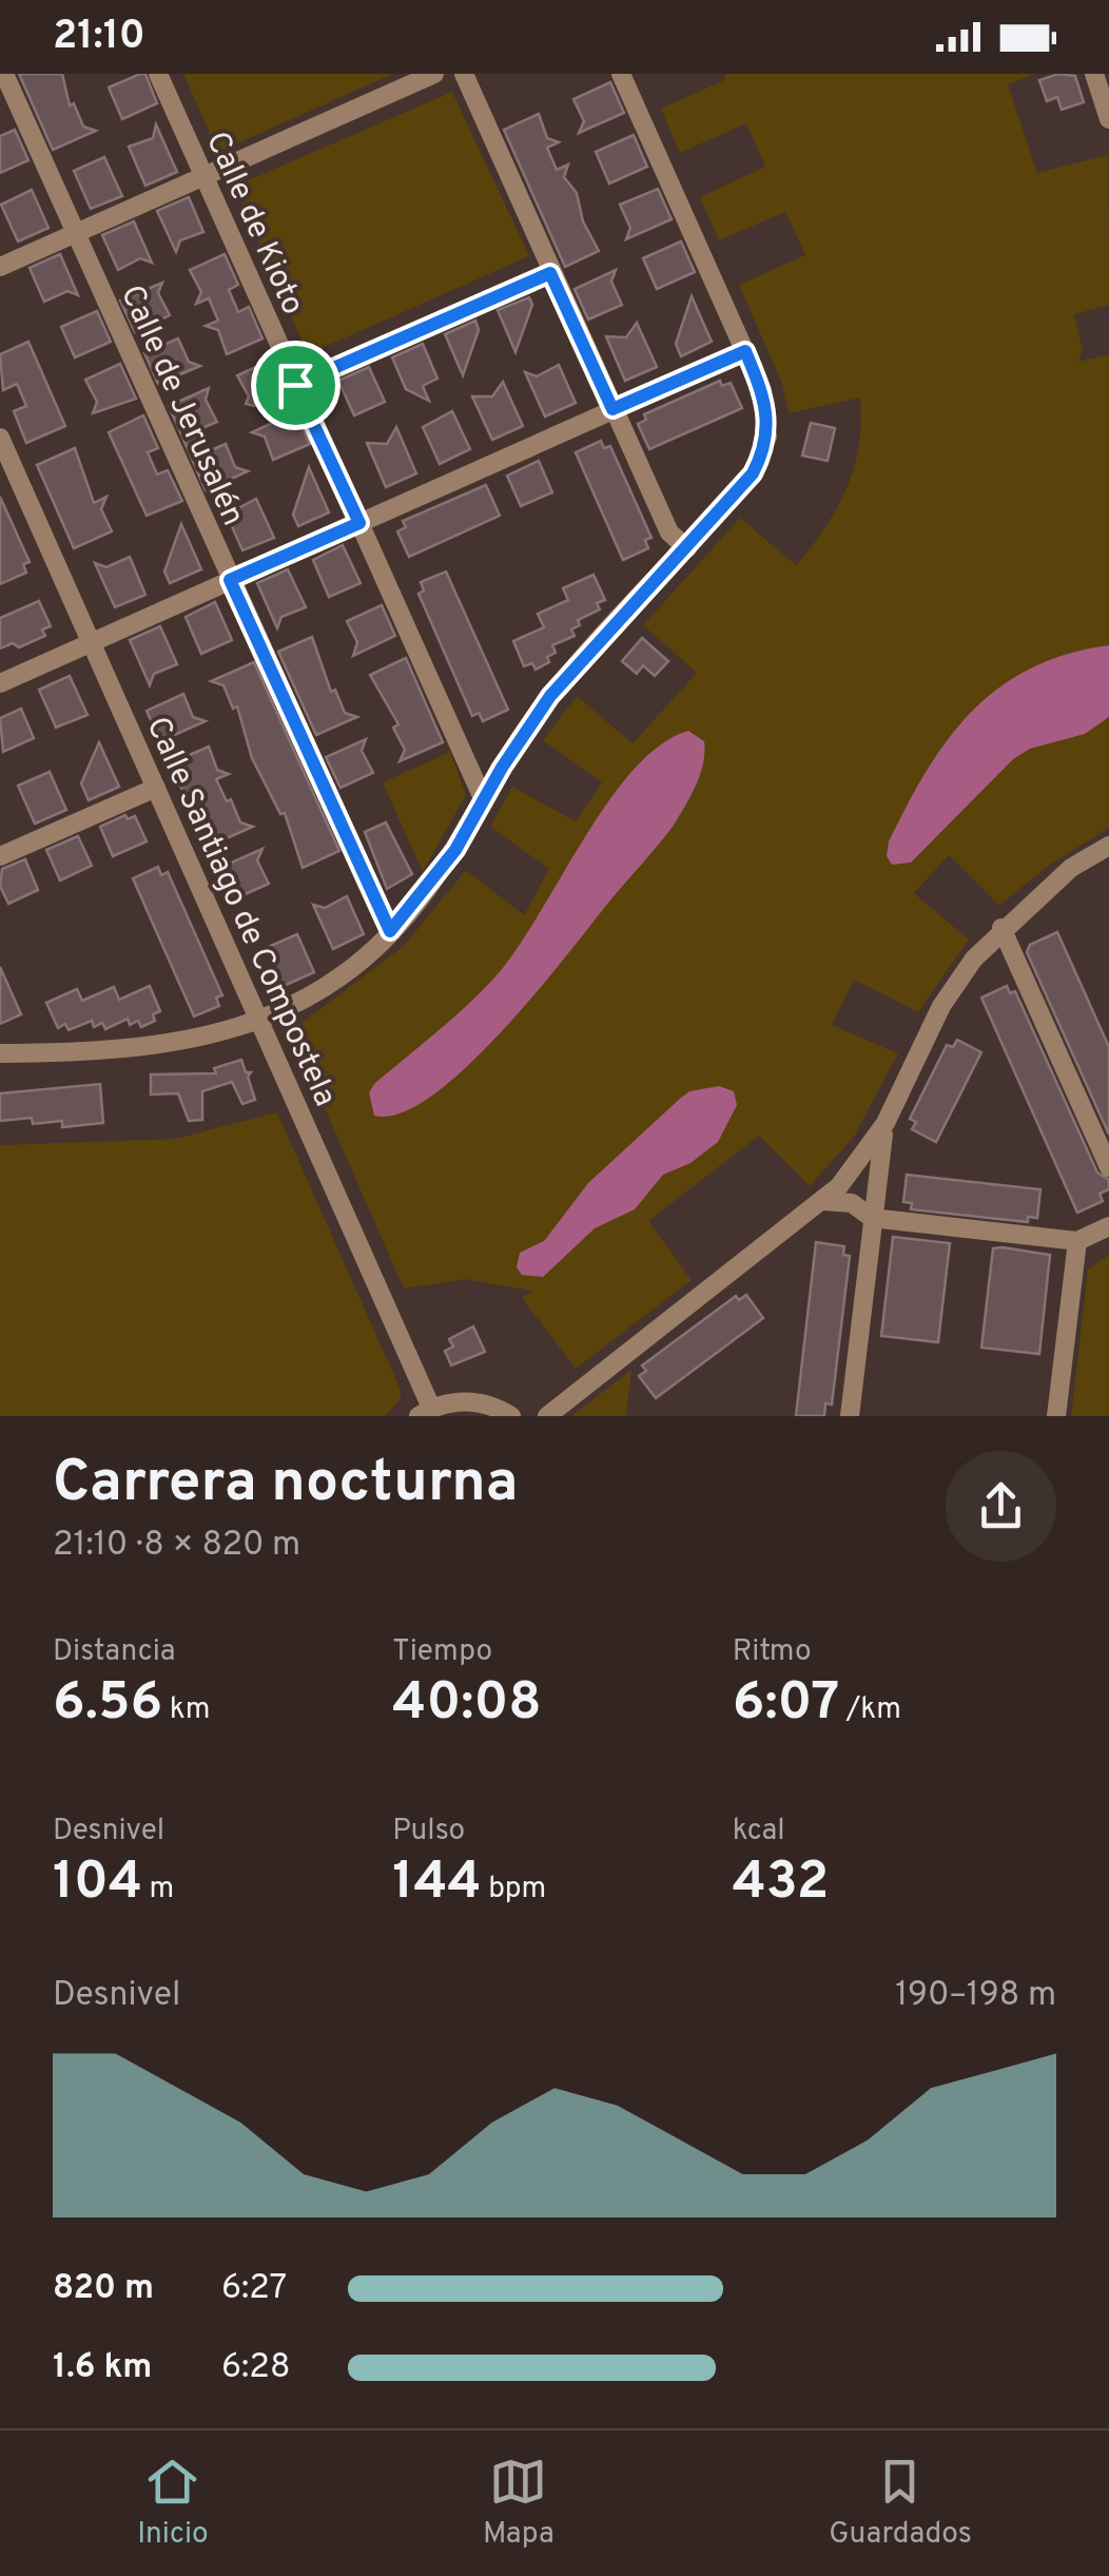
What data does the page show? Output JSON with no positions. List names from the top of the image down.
{
  "streets": {
    "street": ["Calle de Kioto", "Calle de Jerusalén", "Calle Santiago de Compostela"]
  },
  "page": {
    "status": "21:10",
    "heading": ["Carrera nocturna", "21:10 · 8 × 820 m"],
    "stats": [
      ["Distancia", "6.56 km"],
      ["Tiempo", "40:08"],
      ["Ritmo", "6:07 /km"],
      ["Desnivel", "104 m"],
      ["Pulso", "144 bpm"],
      ["kcal", "432"]
    ],
    "chart": ["Desnivel", "190–198 m"],
    "list": [
      {
        "name": "820 m",
        "note": "6:27"
      },
      {
        "name": "1.6 km",
        "note": "6:28"
      }
    ],
    "tabs": ["Inicio", "Mapa", "Guardados"]
  }
}
